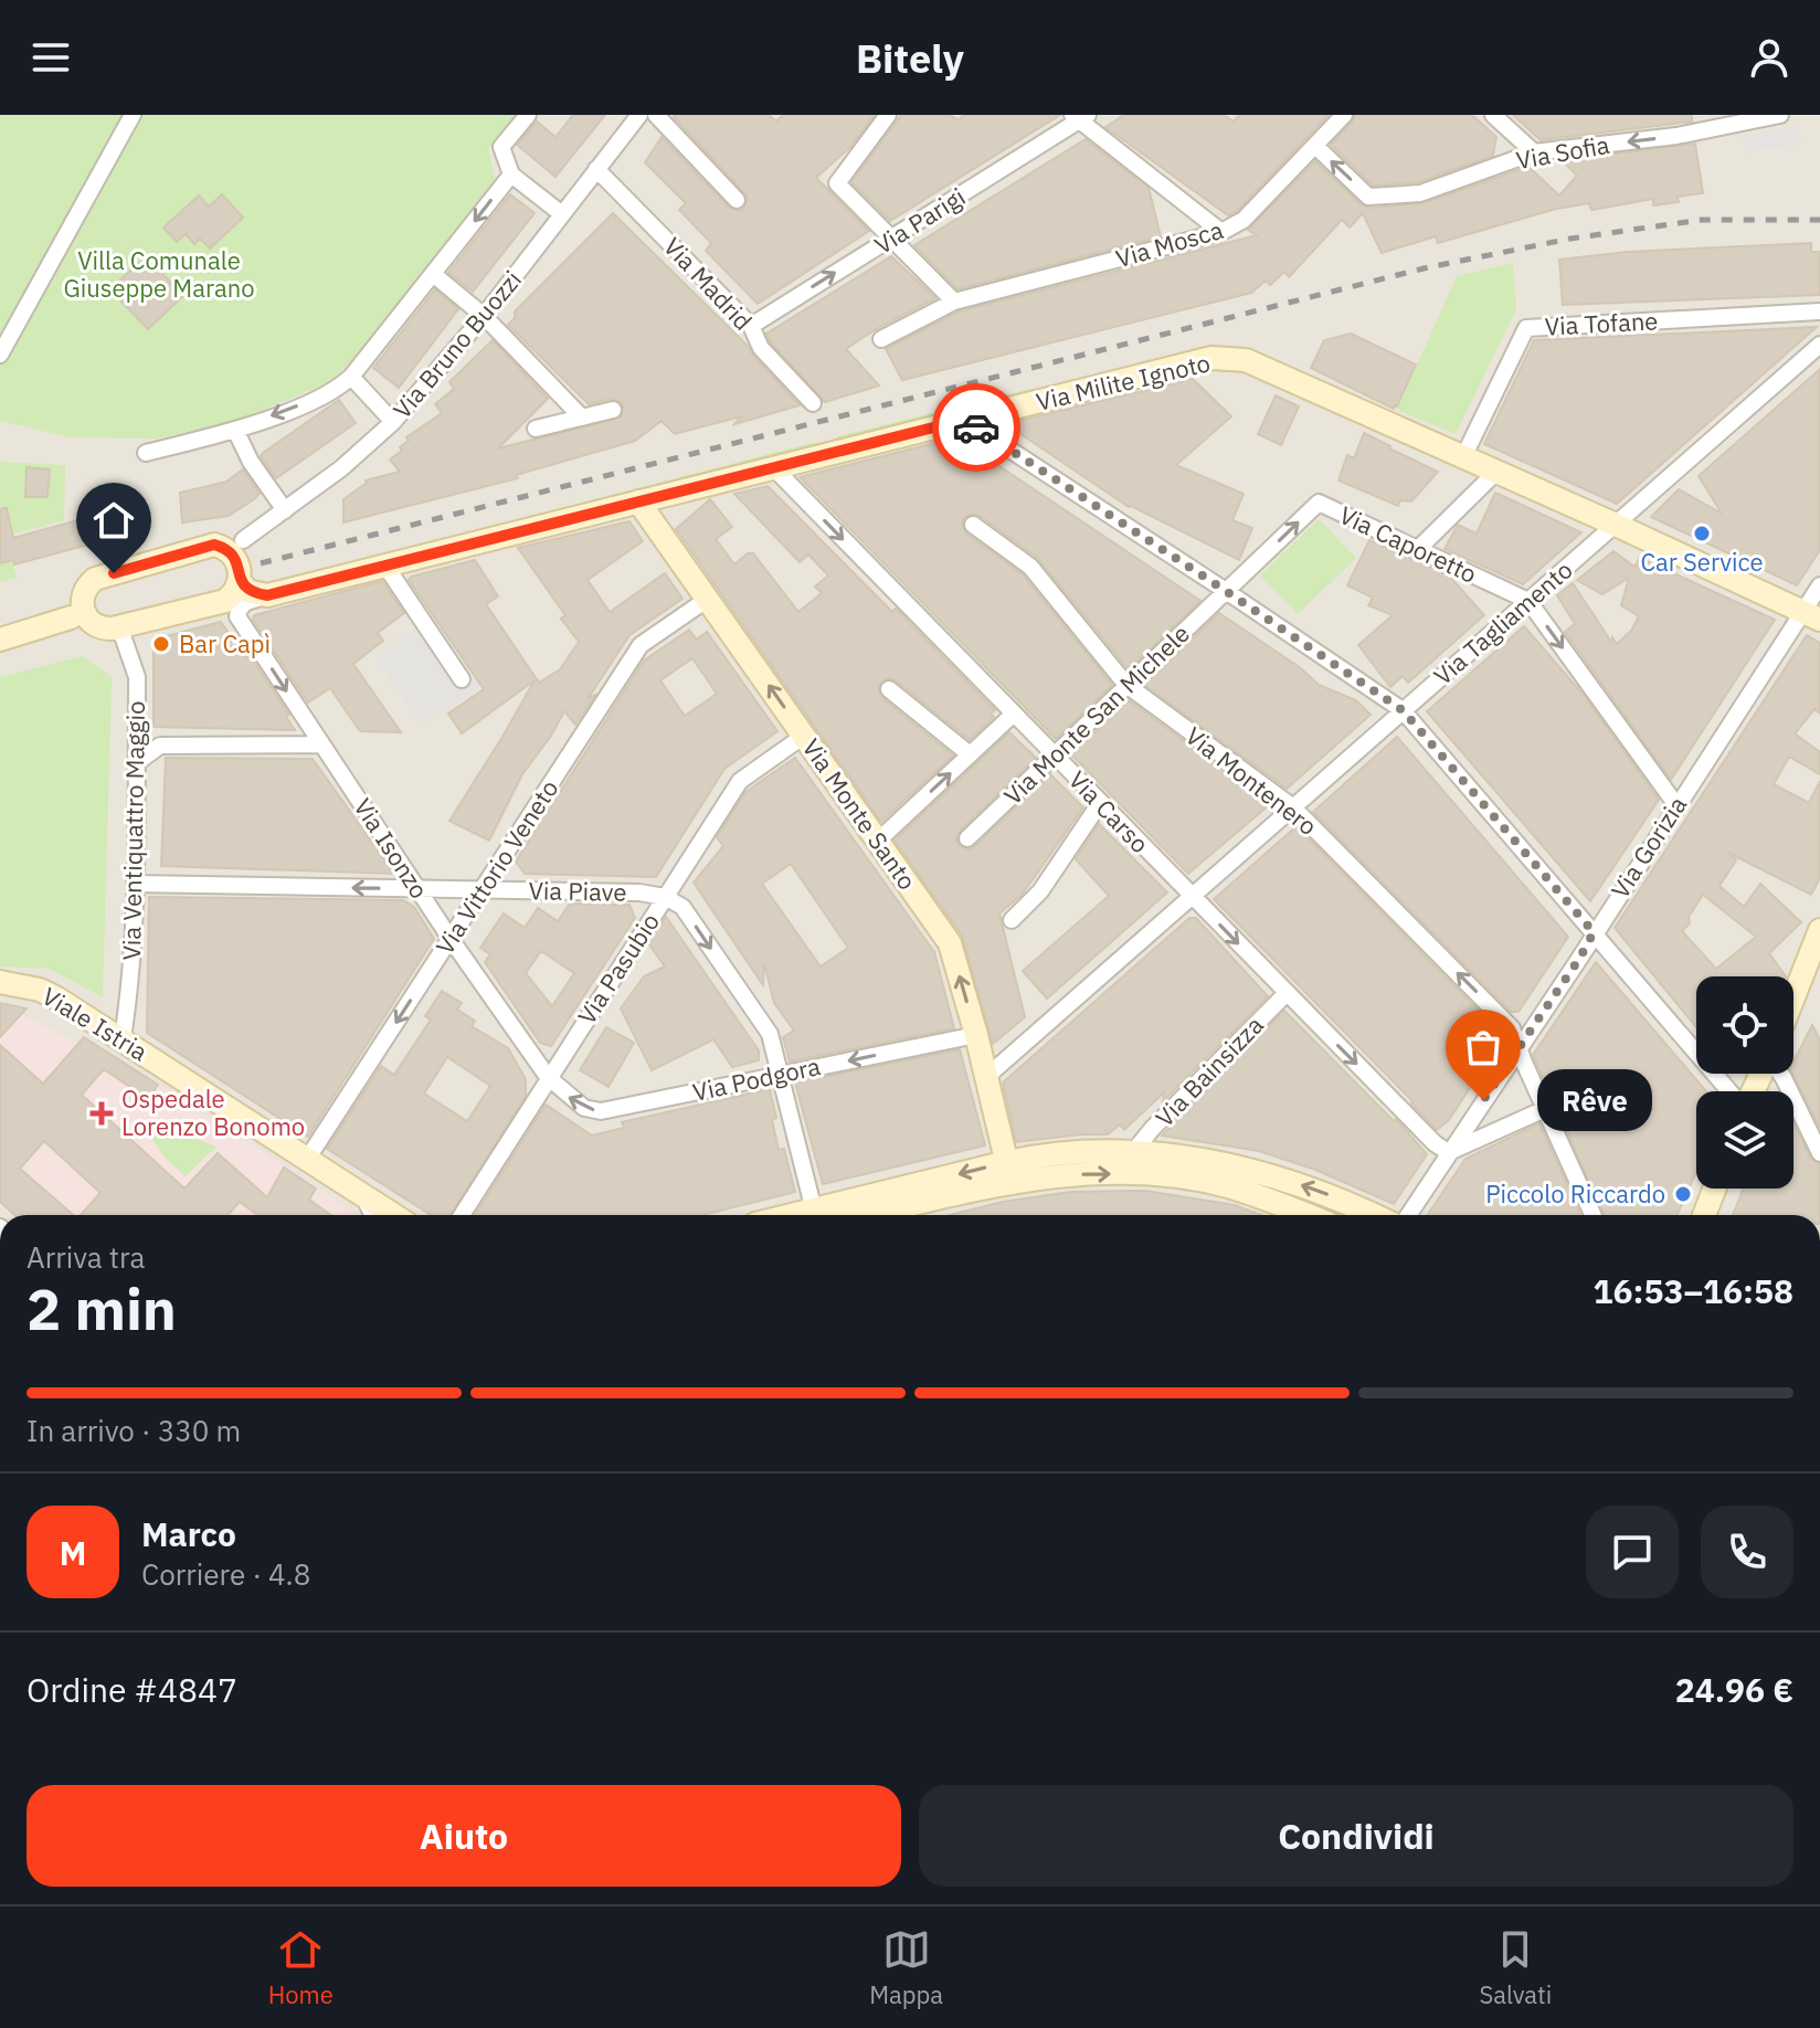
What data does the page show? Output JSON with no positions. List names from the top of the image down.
{
  "streets": {
    "street": [
      "Via Sofia",
      "Via Parigi",
      "Via Mosca",
      "Via Madrid",
      "Via Tofane",
      "Via Bruno Buozzi",
      "Via Milite Ignoto",
      "Via Caporetto",
      "Via Tagliamento",
      "Via Monte San Michele",
      "Via Montenero",
      "Via Carso",
      "Via Monte Santo",
      "Via Ventiquattro Maggio",
      "Via Gorizia",
      "Via Isonzo",
      "Via Vittorio Veneto",
      "Via Piave",
      "Via Pasubio",
      "Viale Istria",
      "Via Bainsizza",
      "Via Podgora"
    ]
  },
  "crossings": [
    ["Via Sofia", "Via Mosca"],
    ["Via Parigi", "Via Madrid"],
    ["Via Madrid", "Via Bruno Buozzi"],
    ["Via Tofane", "Via Milite Ignoto"],
    ["Via Milite Ignoto", "Via Tagliamento"],
    ["Via Milite Ignoto", "Via Carso"],
    ["Via Milite Ignoto", "Via Monte Santo"],
    ["Via Milite Ignoto", "Via Gorizia"],
    ["Via Caporetto", "Via Tagliamento"],
    ["Via Caporetto", "Via Monte San Michele"],
    ["Via Caporetto", "Via Gorizia"],
    ["Via Tagliamento", "Via Montenero"],
    ["Via Tagliamento", "Via Carso"],
    ["Via Tagliamento", "Via Monte Santo"],
    ["Via Monte San Michele", "Via Montenero"],
    ["Via Monte San Michele", "Via Carso"],
    ["Via Montenero", "Via Gorizia"],
    ["Via Carso", "Via Gorizia"],
    ["Via Carso", "Via Bainsizza"],
    ["Via Monte Santo", "Via Vittorio Veneto"],
    ["Via Monte Santo", "Via Pasubio"],
    ["Via Monte Santo", "Via Podgora"],
    ["Via Ventiquattro Maggio", "Via Piave"],
    ["Via Ventiquattro Maggio", "Viale Istria"],
    ["Via Isonzo", "Via Vittorio Veneto"],
    ["Via Isonzo", "Via Piave"],
    ["Via Isonzo", "Via Pasubio"],
    ["Via Isonzo", "Via Podgora"],
    ["Via Vittorio Veneto", "Via Piave"],
    ["Via Vittorio Veneto", "Viale Istria"],
    ["Via Piave", "Via Pasubio"],
    ["Via Pasubio", "Via Podgora"]
  ],
  "one_way": [
    "Via Sofia",
    "Via Parigi",
    "Via Carso",
    "Via Monte Santo",
    "Via Vittorio Veneto",
    "Via Piave",
    "Via Podgora"
  ],
  "parks": ["Villa Comunale Giuseppe Marano"],
  "places": {
    "other": [
      "Car Service",
      "Bar Capì",
      "Rêve",
      "Piccolo Riccardo"
    ],
    "health": ["Ospedale Lorenzo Bonomo"]
  },
  "page": {
    "header": "Bitely",
    "bubble": "Rêve",
    "heading": ["2 min", "Arriva tra", "16:53–16:58"],
    "panel": [
      "Marco",
      "Corriere · 4.8",
      "Ordine #4847",
      "24.96 €"
    ],
    "bar": "In arrivo · 330 m",
    "round": "M",
    "buttons": ["Aiuto", "Condividi"],
    "tabs": ["Home", "Mappa", "Salvati"]
  }
}
